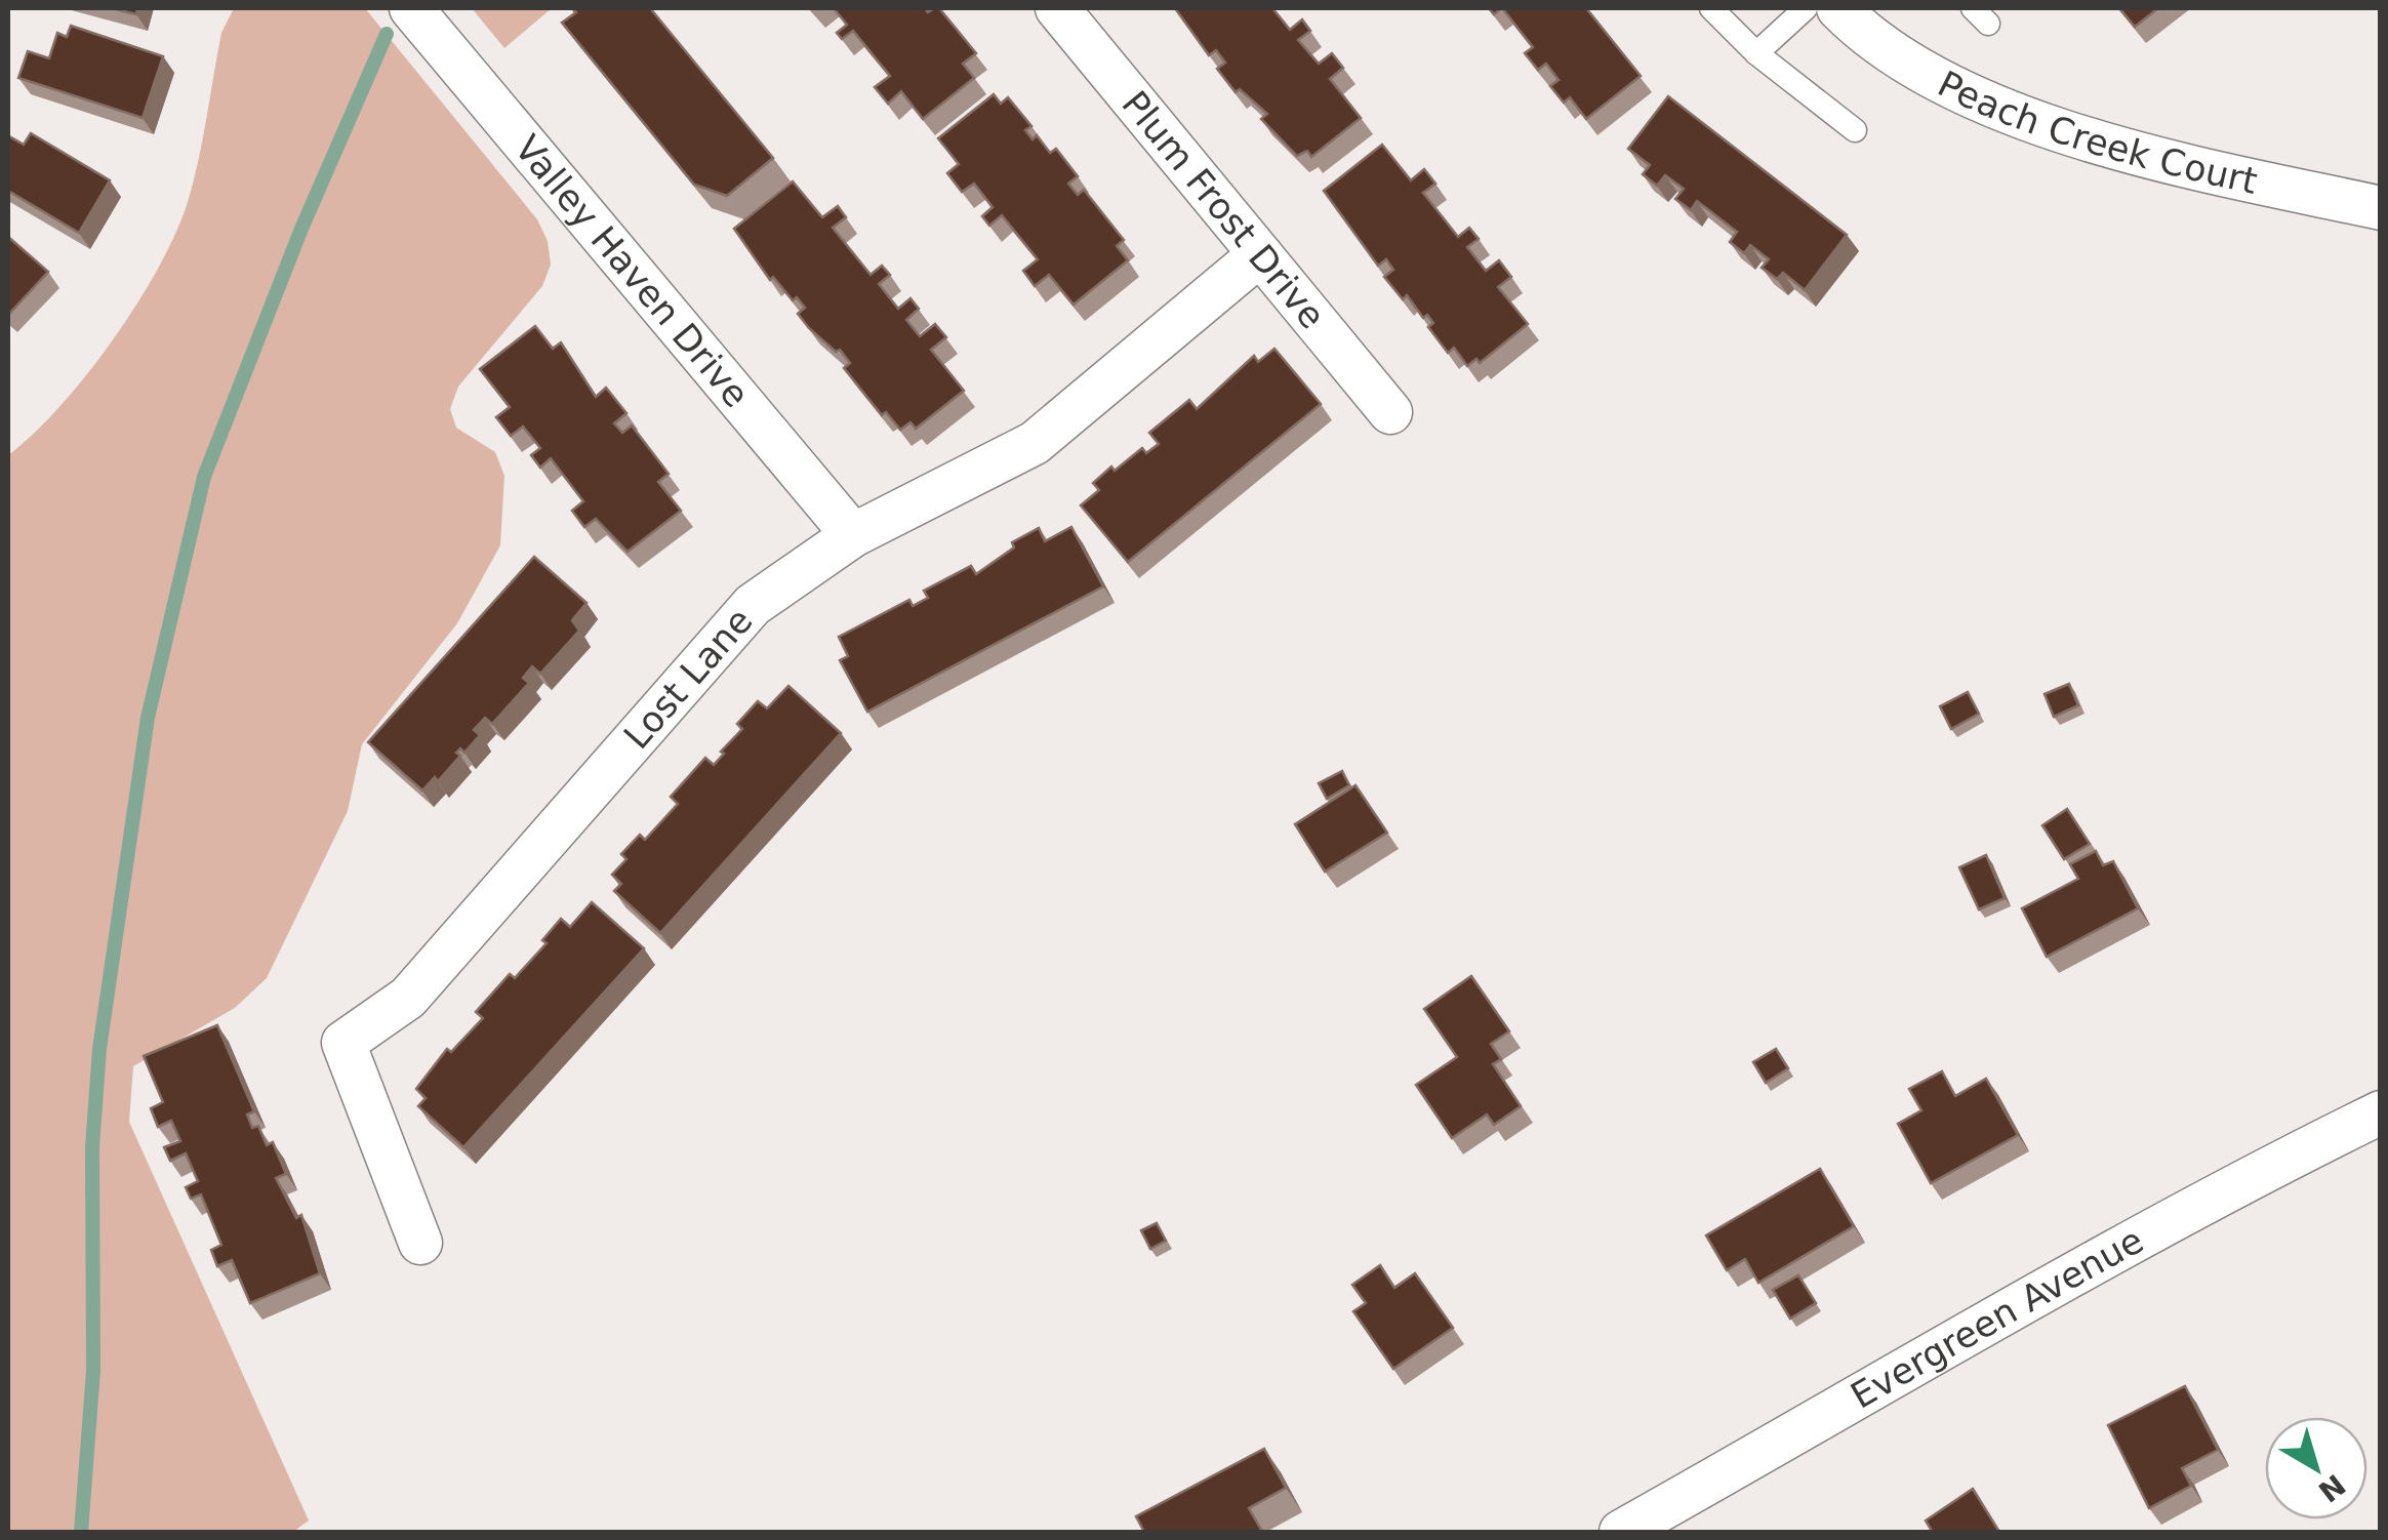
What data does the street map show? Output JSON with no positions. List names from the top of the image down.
{
  "streets": {
    "street": [
      "Peach Creek Court",
      "Plum Frost Drive",
      "Valley Haven Drive",
      "Lost Lane",
      "Evergreen Avenue"
    ]
  },
  "crossings": [
    ["Plum Frost Drive", "Lost Lane"],
    ["Valley Haven Drive", "Lost Lane"]
  ],
  "north": "bottom right"
}
